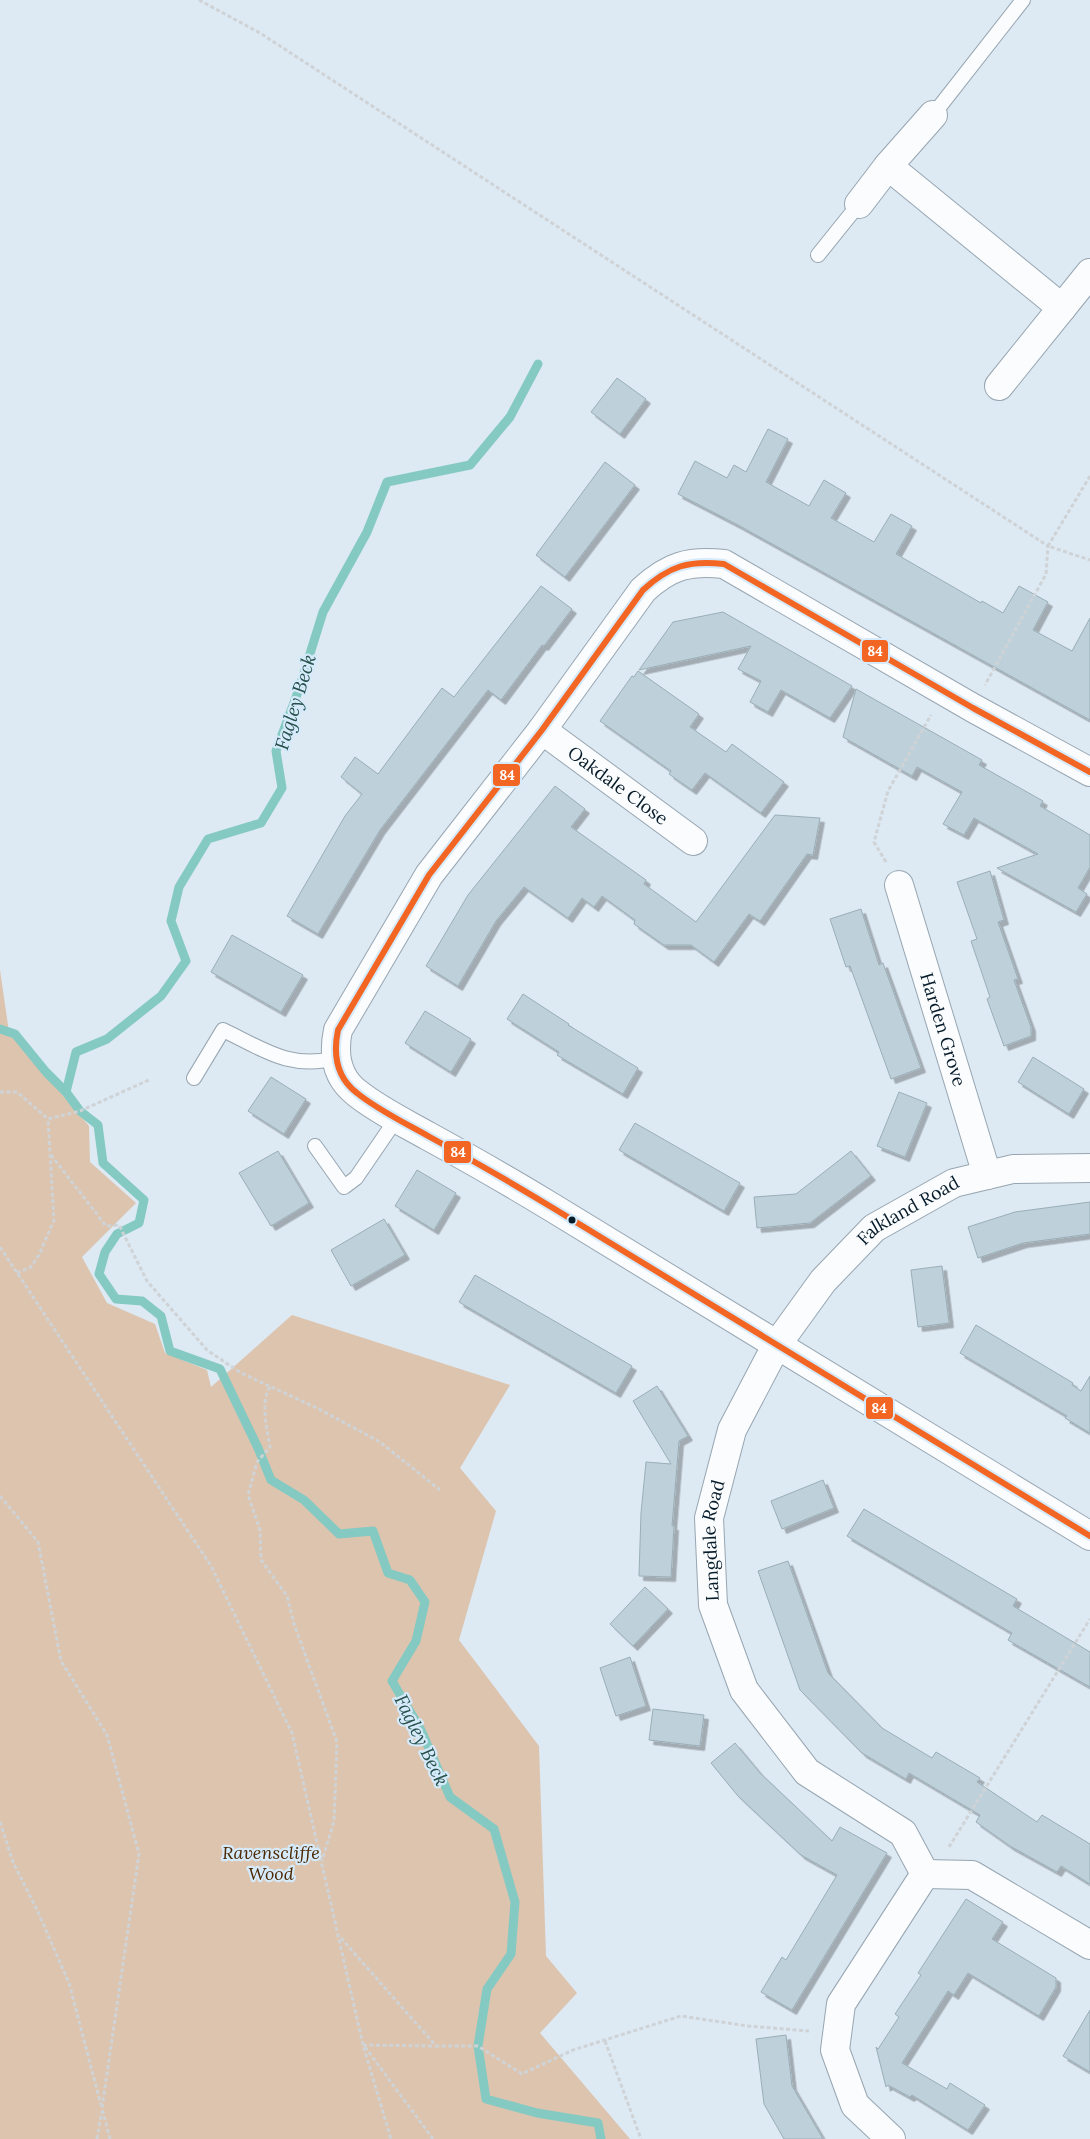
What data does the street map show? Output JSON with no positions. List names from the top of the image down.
{
  "streets": {
    "street": [
      "Oakdale Close",
      "Harden Grove",
      "Falkland Road",
      "Langdale Road"
    ]
  },
  "crossings": [
    ["Harden Grove", "Falkland Road"],
    ["Falkland Road", "Langdale Road"]
  ],
  "water": ["Fagley Beck"],
  "parks": ["Ravenscliffe Wood"],
  "lines": ["transit line 84"]
}
